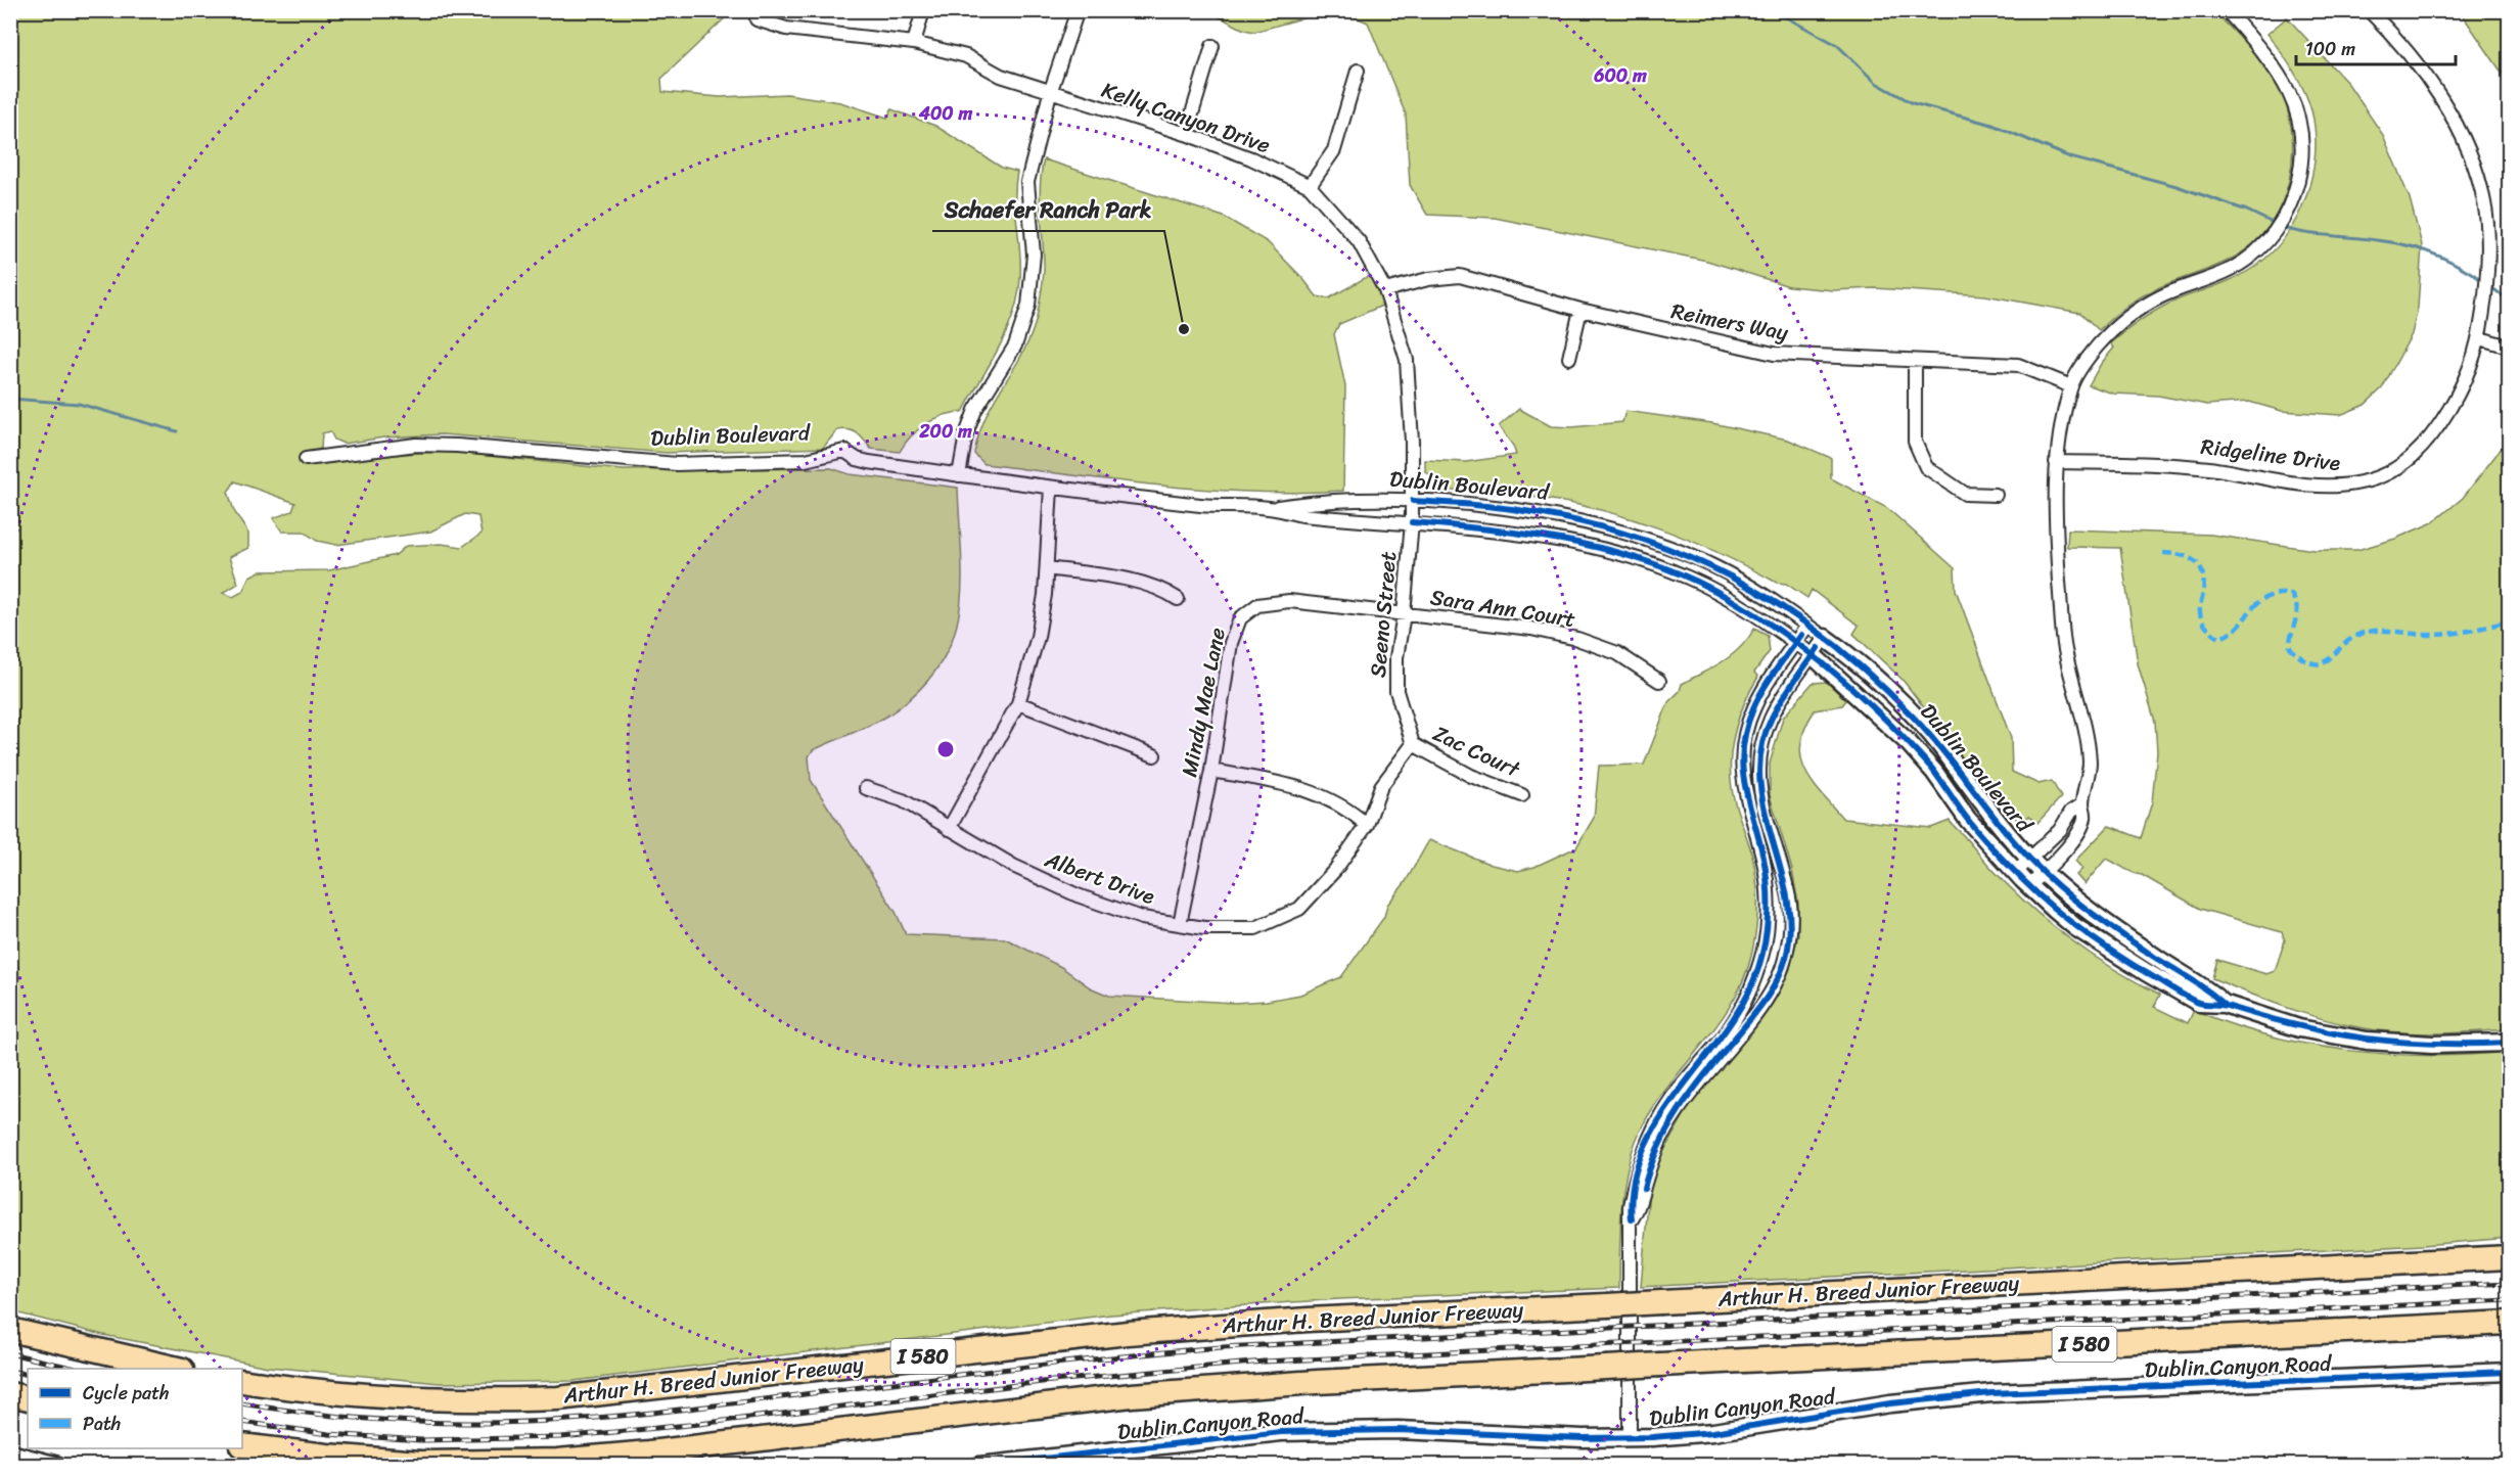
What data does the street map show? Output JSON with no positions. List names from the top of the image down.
{
  "streets": {
    "highway": ["Arthur H. Breed Junior Freeway", "I 580"],
    "main road": ["Dublin Boulevard", "Dublin Canyon Road"],
    "street": [
      "Kelly Canyon Drive",
      "Reimers Way",
      "Ridgeline Drive",
      "Sara Ann Court",
      "Seeno Street",
      "Mindy Mae Lane",
      "Zac Court",
      "Albert Drive"
    ]
  },
  "crossings": [
    ["Kelly Canyon Drive", "Reimers Way"],
    ["Kelly Canyon Drive", "Dublin Boulevard"],
    ["Kelly Canyon Drive", "Seeno Street"],
    ["Dublin Boulevard", "Seeno Street"],
    ["Sara Ann Court", "Seeno Street"],
    ["Sara Ann Court", "Mindy Mae Lane"],
    ["Seeno Street", "Mindy Mae Lane"],
    ["Seeno Street", "Zac Court"],
    ["Seeno Street", "Albert Drive"],
    ["Mindy Mae Lane", "Albert Drive"],
    ["Zac Court", "Albert Drive"]
  ],
  "places": ["Schaefer Ranch Park"],
  "legend": ["Cycle path", "Path"],
  "scale_bar": "100 m",
  "rings": ["600 m", "400 m", "200 m"]
}
